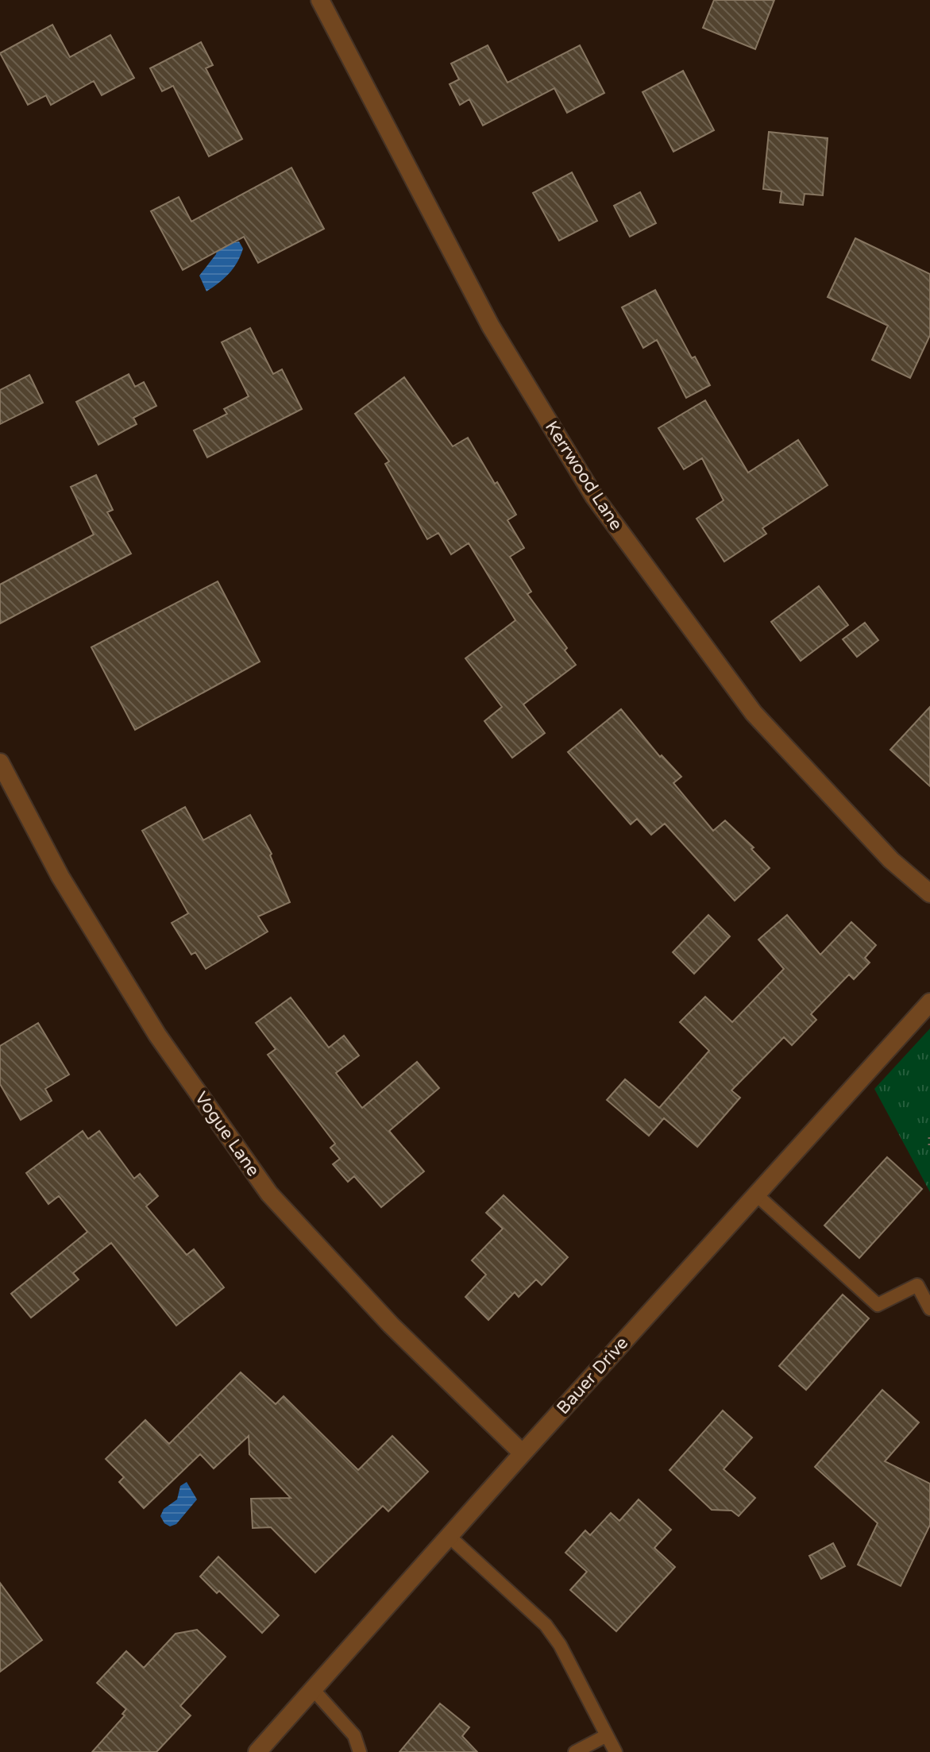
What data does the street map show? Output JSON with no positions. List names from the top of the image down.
{
  "streets": {
    "street": ["Kerrwood Lane", "Vogue Lane", "Bauer Drive"]
  },
  "crossings": [
    ["Vogue Lane", "Bauer Drive"]
  ]
}
